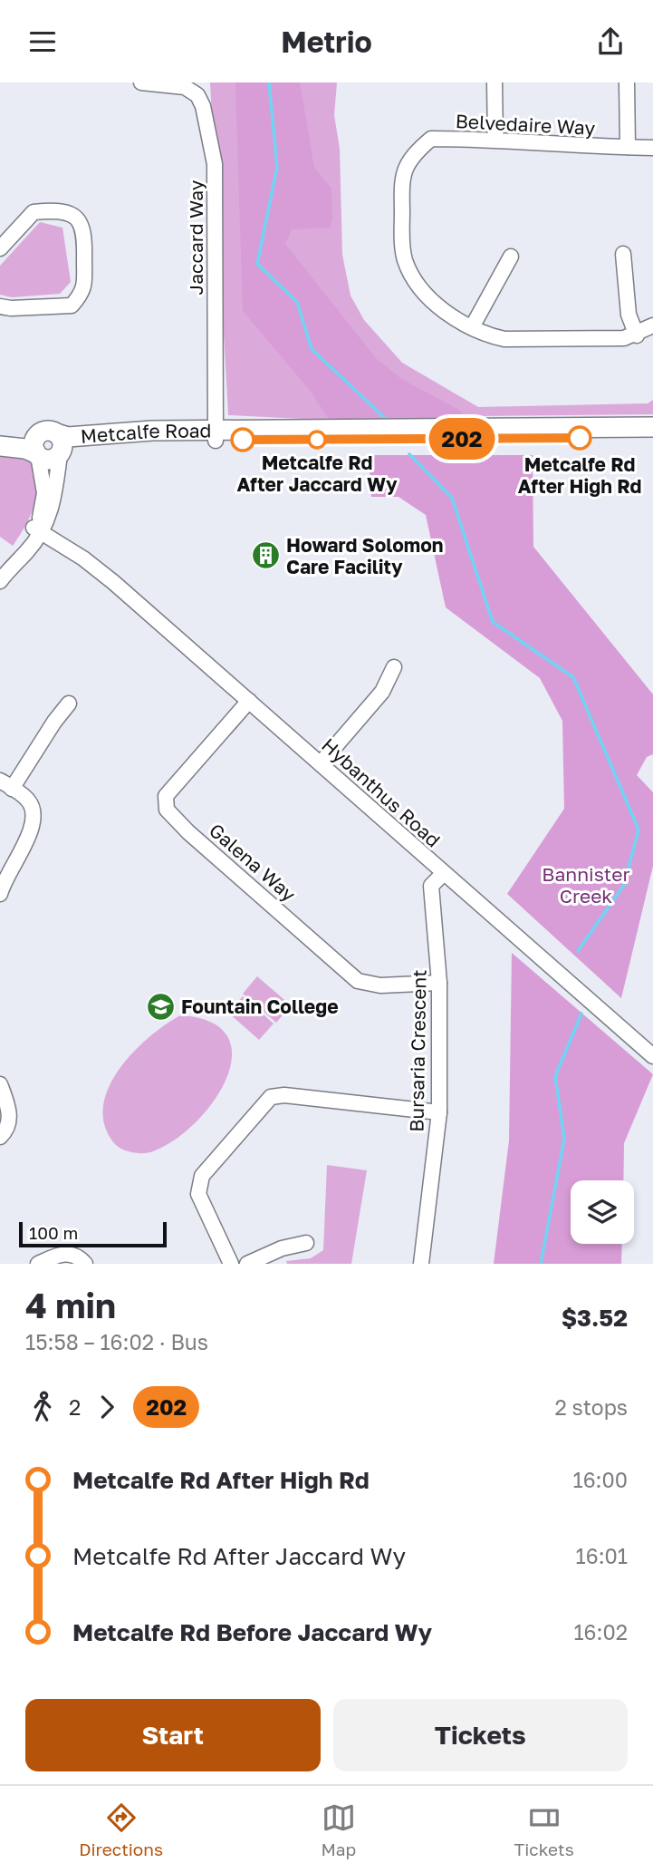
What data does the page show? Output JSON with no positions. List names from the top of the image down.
{
  "streets": {
    "main road": ["Metcalfe Road"],
    "street": [
      "Belvedaire Way",
      "Jaccard Way",
      "Hybanthus Road",
      "Galena Way",
      "Bursaria Crescent"
    ]
  },
  "crossings": [
    ["Jaccard Way", "Metcalfe Road"],
    ["Hybanthus Road", "Galena Way"],
    ["Hybanthus Road", "Bursaria Crescent"],
    ["Galena Way", "Bursaria Crescent"]
  ],
  "parks": ["Bannister Creek"],
  "places": {
    "other": ["Metcalfe Rd After High Rd", "Metcalfe Rd After Jaccard Wy"],
    "building": ["Howard Solomon Care Facility"],
    "school or university": ["Fountain College"]
  },
  "lines": ["bus line 202"],
  "scale_bar": "100 m",
  "page": {
    "header": "Metrio",
    "on_map": "202",
    "scale": "100 m",
    "heading": ["4 min", "15:58 – 16:02 · Bus", "$3.52"],
    "legs": ["2", "202", "2 stops"],
    "list": [
      {
        "name": "Metcalfe Rd After High Rd",
        "value": "16:00"
      },
      {
        "name": "Metcalfe Rd After Jaccard Wy",
        "value": "16:01"
      },
      {
        "name": "Metcalfe Rd Before Jaccard Wy",
        "value": "16:02"
      }
    ],
    "buttons": ["Start", "Tickets"],
    "tabs": ["Directions", "Map", "Tickets"]
  }
}
